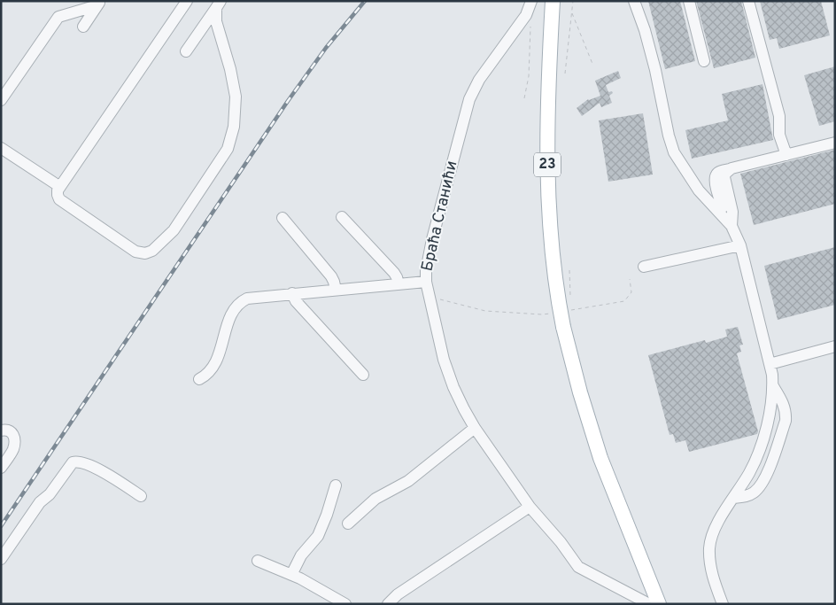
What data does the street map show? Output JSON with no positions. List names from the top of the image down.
{
  "streets": {
    "main road": ["23"],
    "street": ["Браћа Станићи"]
  }
}
